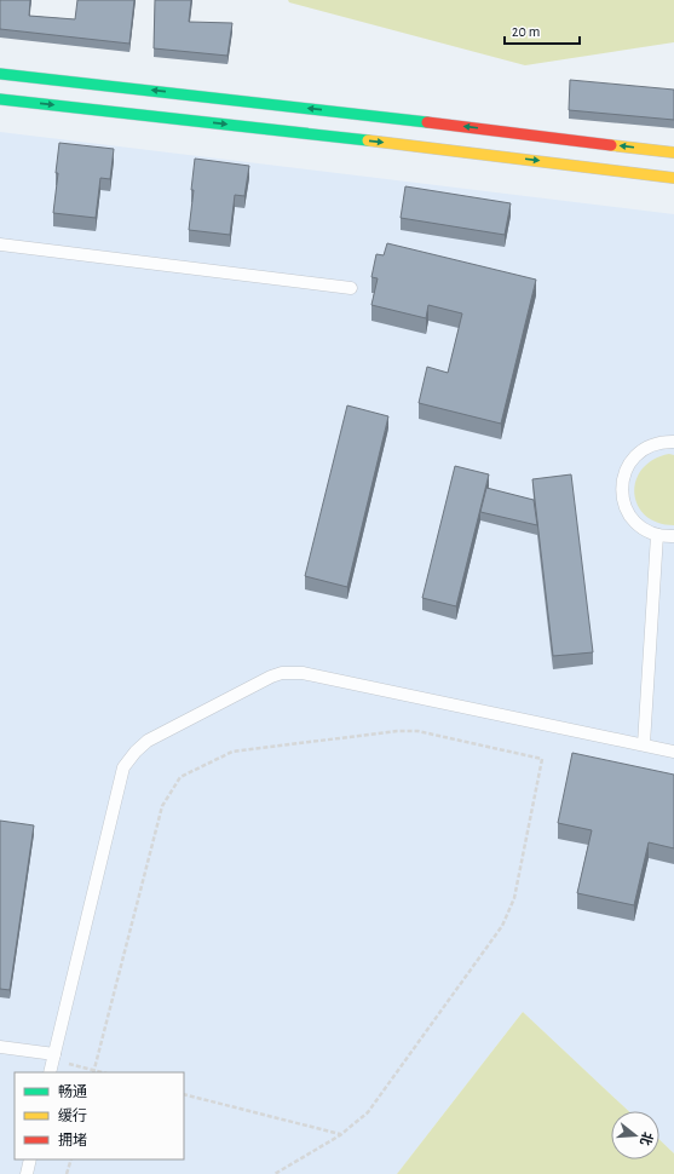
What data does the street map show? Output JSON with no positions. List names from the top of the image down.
{
  "legend": ["畅通", "缓行", "拥堵"],
  "scale_bar": "20 m",
  "north": "right"
}
